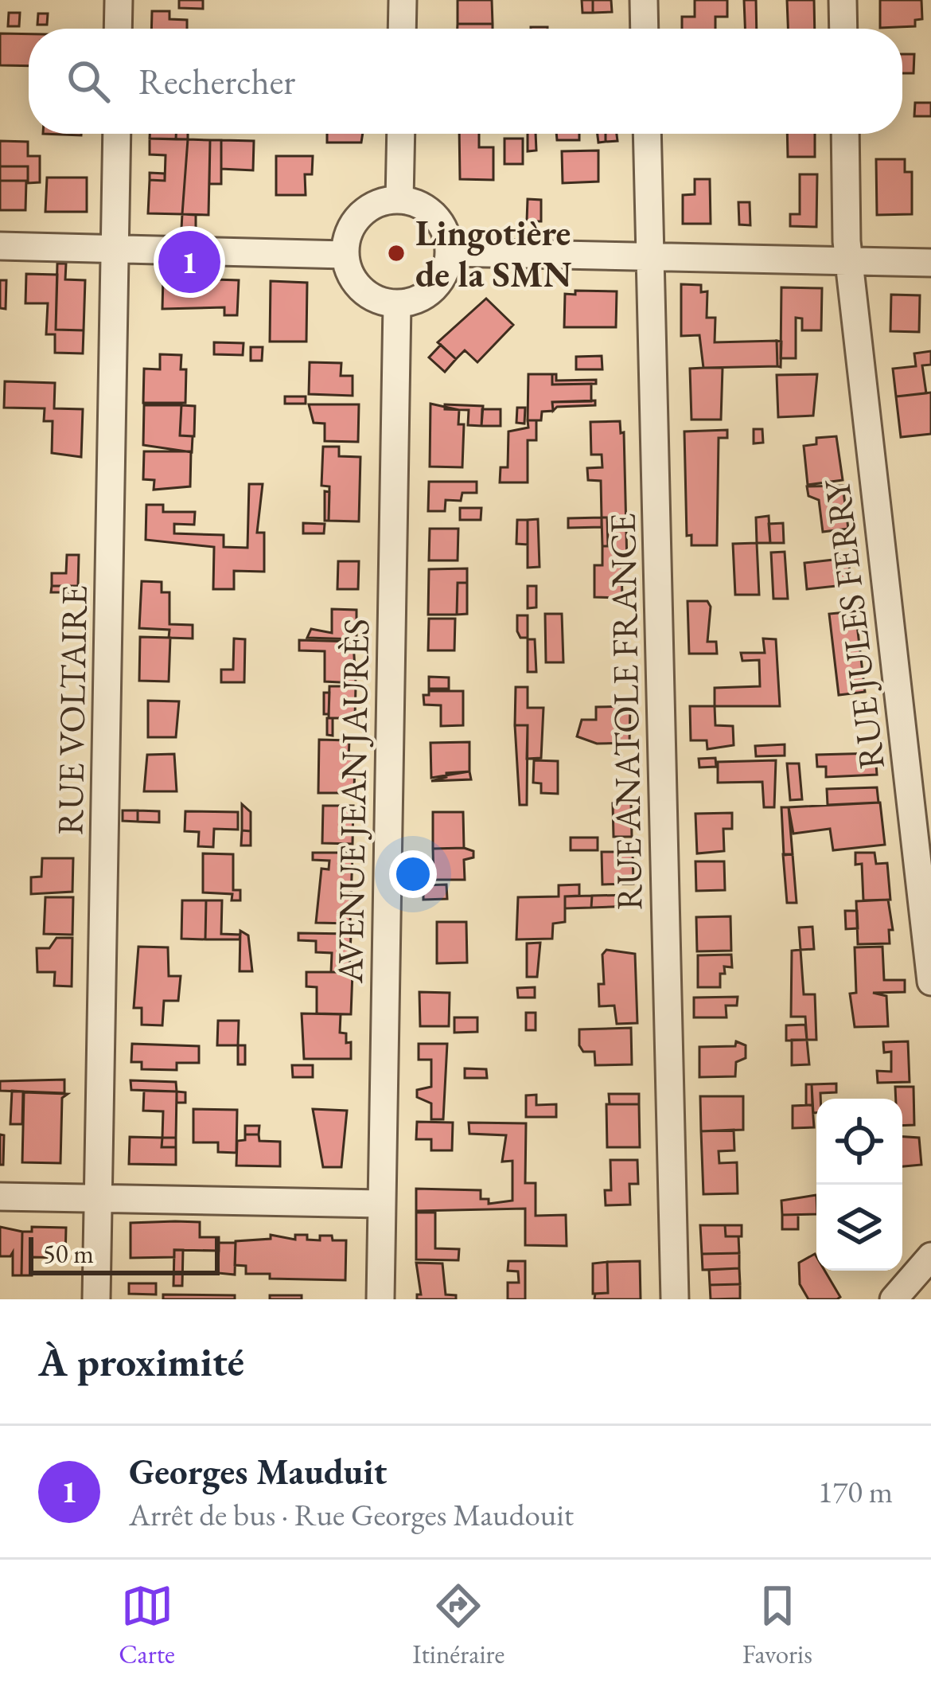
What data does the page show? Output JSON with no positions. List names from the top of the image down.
{
  "streets": {
    "street": [
      "RUE JULES FERRY",
      "RUE VOLTAIRE",
      "RUE ANATOLE FRANCE",
      "AVENUE JEAN JAURÈS"
    ]
  },
  "places": ["Lingotière de la SMN"],
  "scale_bar": "50 m",
  "page": {
    "search": "Rechercher",
    "pins": "1",
    "scale": "50 m",
    "heading": "À proximité",
    "list": [
      {
        "mark": "1",
        "name": "Georges Mauduit",
        "note": "Arrêt de bus · Rue Georges Maudouit",
        "value": "170 m"
      }
    ],
    "nav": ["Carte", "Itinéraire", "Favoris"]
  }
}
